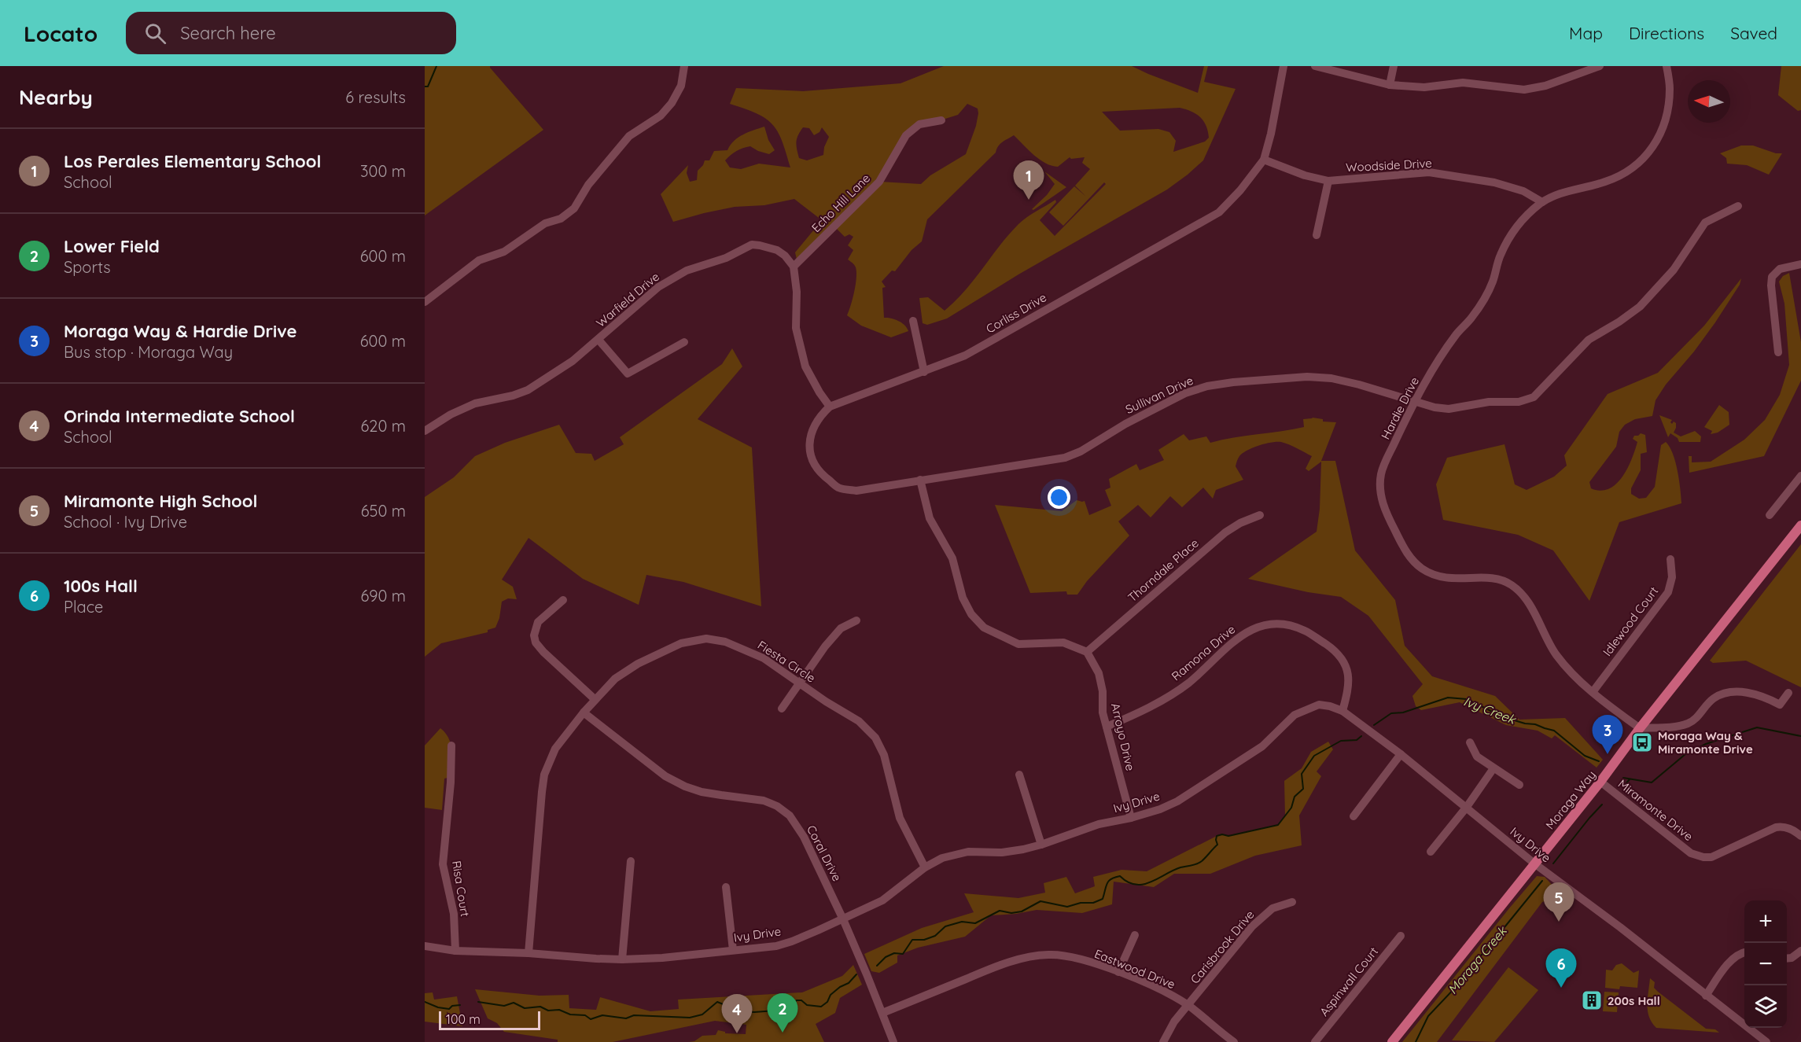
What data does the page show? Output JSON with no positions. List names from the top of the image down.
{
  "streets": {
    "main road": ["Moraga Way"],
    "street": [
      "Woodside Drive",
      "Echo Hill Lane",
      "Warfield Drive",
      "Corliss Drive",
      "Sullivan Drive",
      "Hardie Drive",
      "Thorndale Place",
      "Idlewood Court",
      "Ramona Drive",
      "Fiesta Circle",
      "Arroyo Drive",
      "Ivy Drive",
      "Miramonte Drive",
      "Coral Drive",
      "Risa Court",
      "Carisbrook Drive",
      "Eastwood Drive",
      "Aspinwall Court"
    ]
  },
  "crossings": [
    ["Woodside Drive", "Corliss Drive"],
    ["Woodside Drive", "Hardie Drive"],
    ["Echo Hill Lane", "Warfield Drive"],
    ["Sullivan Drive", "Hardie Drive"],
    ["Hardie Drive", "Idlewood Court"],
    ["Hardie Drive", "Moraga Way"],
    ["Thorndale Place", "Arroyo Drive"],
    ["Ramona Drive", "Arroyo Drive"],
    ["Ramona Drive", "Ivy Drive"],
    ["Fiesta Circle", "Ivy Drive"],
    ["Fiesta Circle", "Coral Drive"],
    ["Arroyo Drive", "Ivy Drive"],
    ["Moraga Way", "Ivy Drive"],
    ["Moraga Way", "Miramonte Drive"],
    ["Ivy Drive", "Coral Drive"],
    ["Ivy Drive", "Risa Court"],
    ["Coral Drive", "Eastwood Drive"],
    ["Carisbrook Drive", "Eastwood Drive"]
  ],
  "water": ["Ivy Creek", "Moraga Creek"],
  "places": {
    "bus stop": ["Moraga Way & Miramonte Drive"],
    "building": ["200s Hall"]
  },
  "scale_bar": "100 m",
  "north": "left",
  "page": {
    "header": "Locato",
    "search": "Search here",
    "nav": ["Map", "Directions", "Saved"],
    "heading": ["Nearby", "6 results"],
    "list": [
      {
        "mark": "1",
        "name": "Los Perales Elementary School",
        "note": "School",
        "value": "300 m"
      },
      {
        "mark": "2",
        "name": "Lower Field",
        "note": "Sports",
        "value": "600 m"
      },
      {
        "mark": "3",
        "name": "Moraga Way & Hardie Drive",
        "note": "Bus stop · Moraga Way",
        "value": "600 m"
      },
      {
        "mark": "4",
        "name": "Orinda Intermediate School",
        "note": "School",
        "value": "620 m"
      },
      {
        "mark": "5",
        "name": "Miramonte High School",
        "note": "School · Ivy Drive",
        "value": "650 m"
      },
      {
        "mark": "6",
        "name": "100s Hall",
        "note": "Place",
        "value": "690 m"
      }
    ],
    "pins": [
      "1",
      "3",
      "5",
      "6",
      "2",
      "4"
    ],
    "map_buttons": ["+", "−"],
    "scale": "100 m"
  }
}
